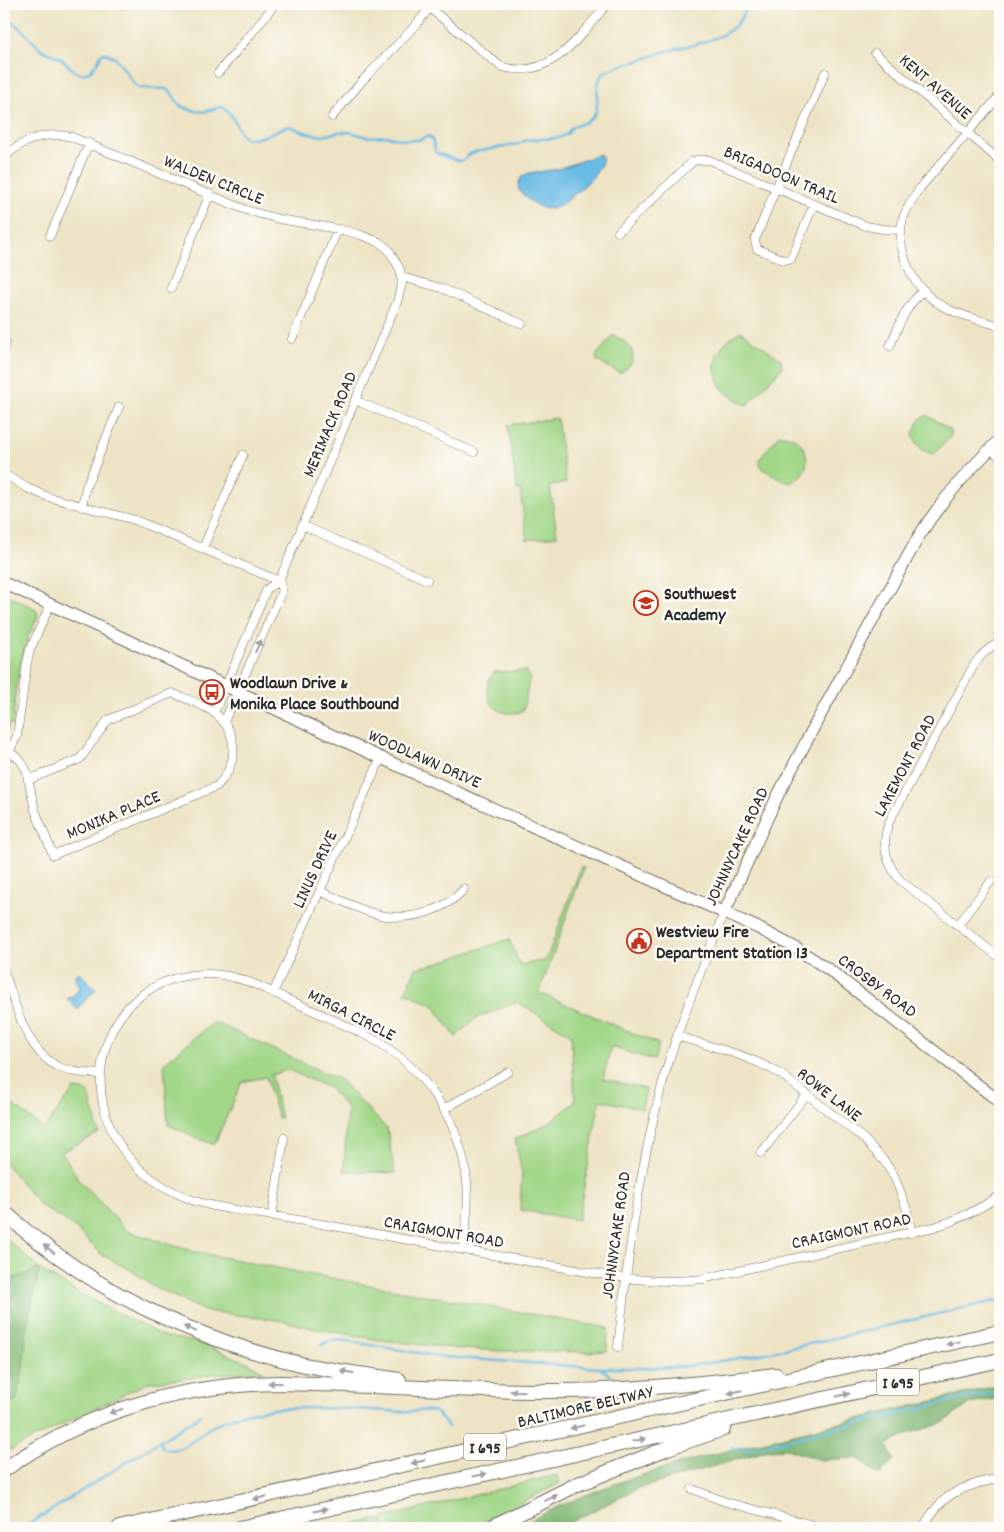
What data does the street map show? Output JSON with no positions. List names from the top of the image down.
{
  "streets": {
    "highway": ["I 695", "BALTIMORE BELTWAY"],
    "main road": ["WOODLAWN DRIVE", "JOHNNYCAKE ROAD", "CROSBY ROAD"],
    "street": [
      "KENT AVENUE",
      "BRIGADOON TRAIL",
      "WALDEN CIRCLE",
      "MERIMACK ROAD",
      "LAKEMONT ROAD",
      "MONIKA PLACE",
      "LINUS DRIVE",
      "MIRGA CIRCLE",
      "ROWE LANE",
      "CRAIGMONT ROAD"
    ]
  },
  "crossings": [
    ["WALDEN CIRCLE", "MERIMACK ROAD"],
    ["MERIMACK ROAD", "WOODLAWN DRIVE"],
    ["MERIMACK ROAD", "MONIKA PLACE"],
    ["WOODLAWN DRIVE", "JOHNNYCAKE ROAD"],
    ["WOODLAWN DRIVE", "LINUS DRIVE"],
    ["WOODLAWN DRIVE", "CROSBY ROAD"],
    ["JOHNNYCAKE ROAD", "CROSBY ROAD"],
    ["JOHNNYCAKE ROAD", "ROWE LANE"],
    ["JOHNNYCAKE ROAD", "CRAIGMONT ROAD"],
    ["LINUS DRIVE", "MIRGA CIRCLE"],
    ["MIRGA CIRCLE", "CRAIGMONT ROAD"],
    ["ROWE LANE", "CRAIGMONT ROAD"]
  ],
  "places": {
    "school or university": ["Southwest Academy"],
    "bus stop": ["Woodlawn Drive & Monika Place Southbound"],
    "public building": ["Westview Fire Department Station 13"]
  }
}
